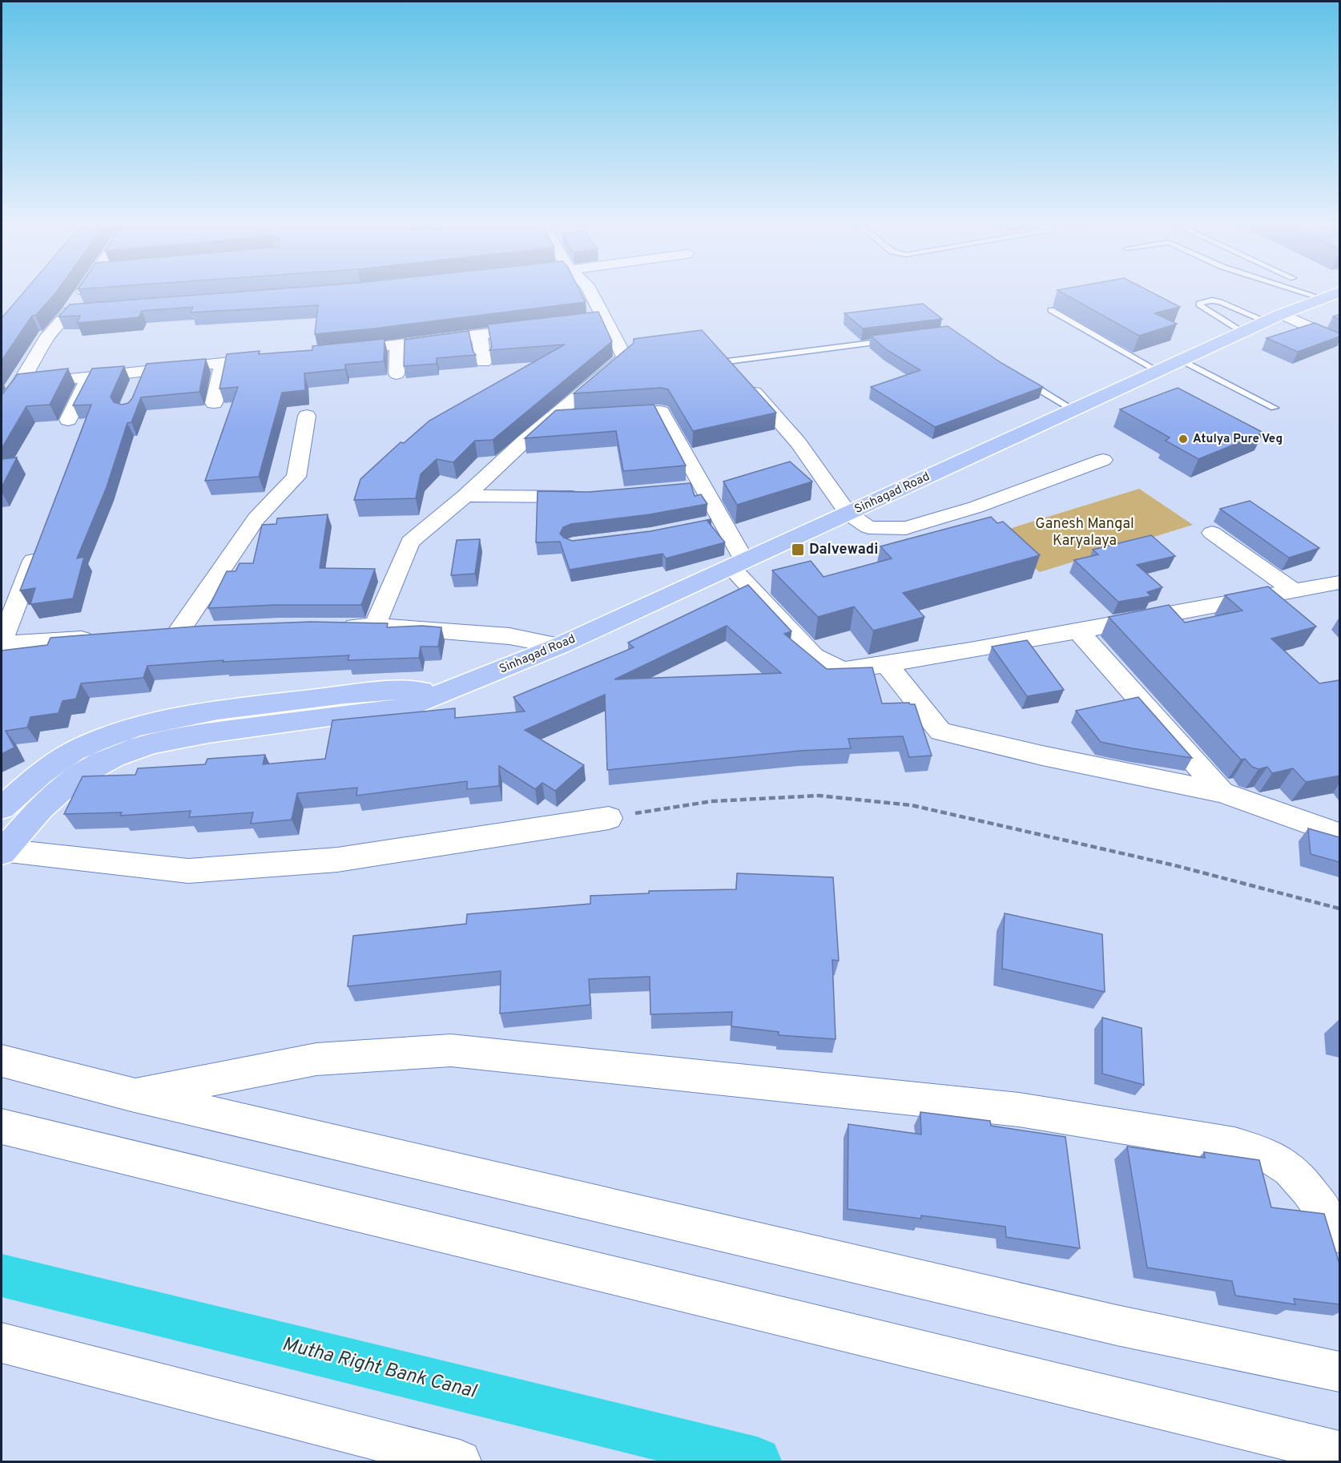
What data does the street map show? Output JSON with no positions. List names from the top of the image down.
{
  "streets": {
    "main road": ["Sinhagad Road"]
  },
  "water": ["Mutha Right Bank Canal"],
  "parks": ["Ganesh Mangal Karyalaya"],
  "places": {
    "other": ["Atulya Pure Veg"],
    "transit": ["Dalvewadi"]
  }
}
